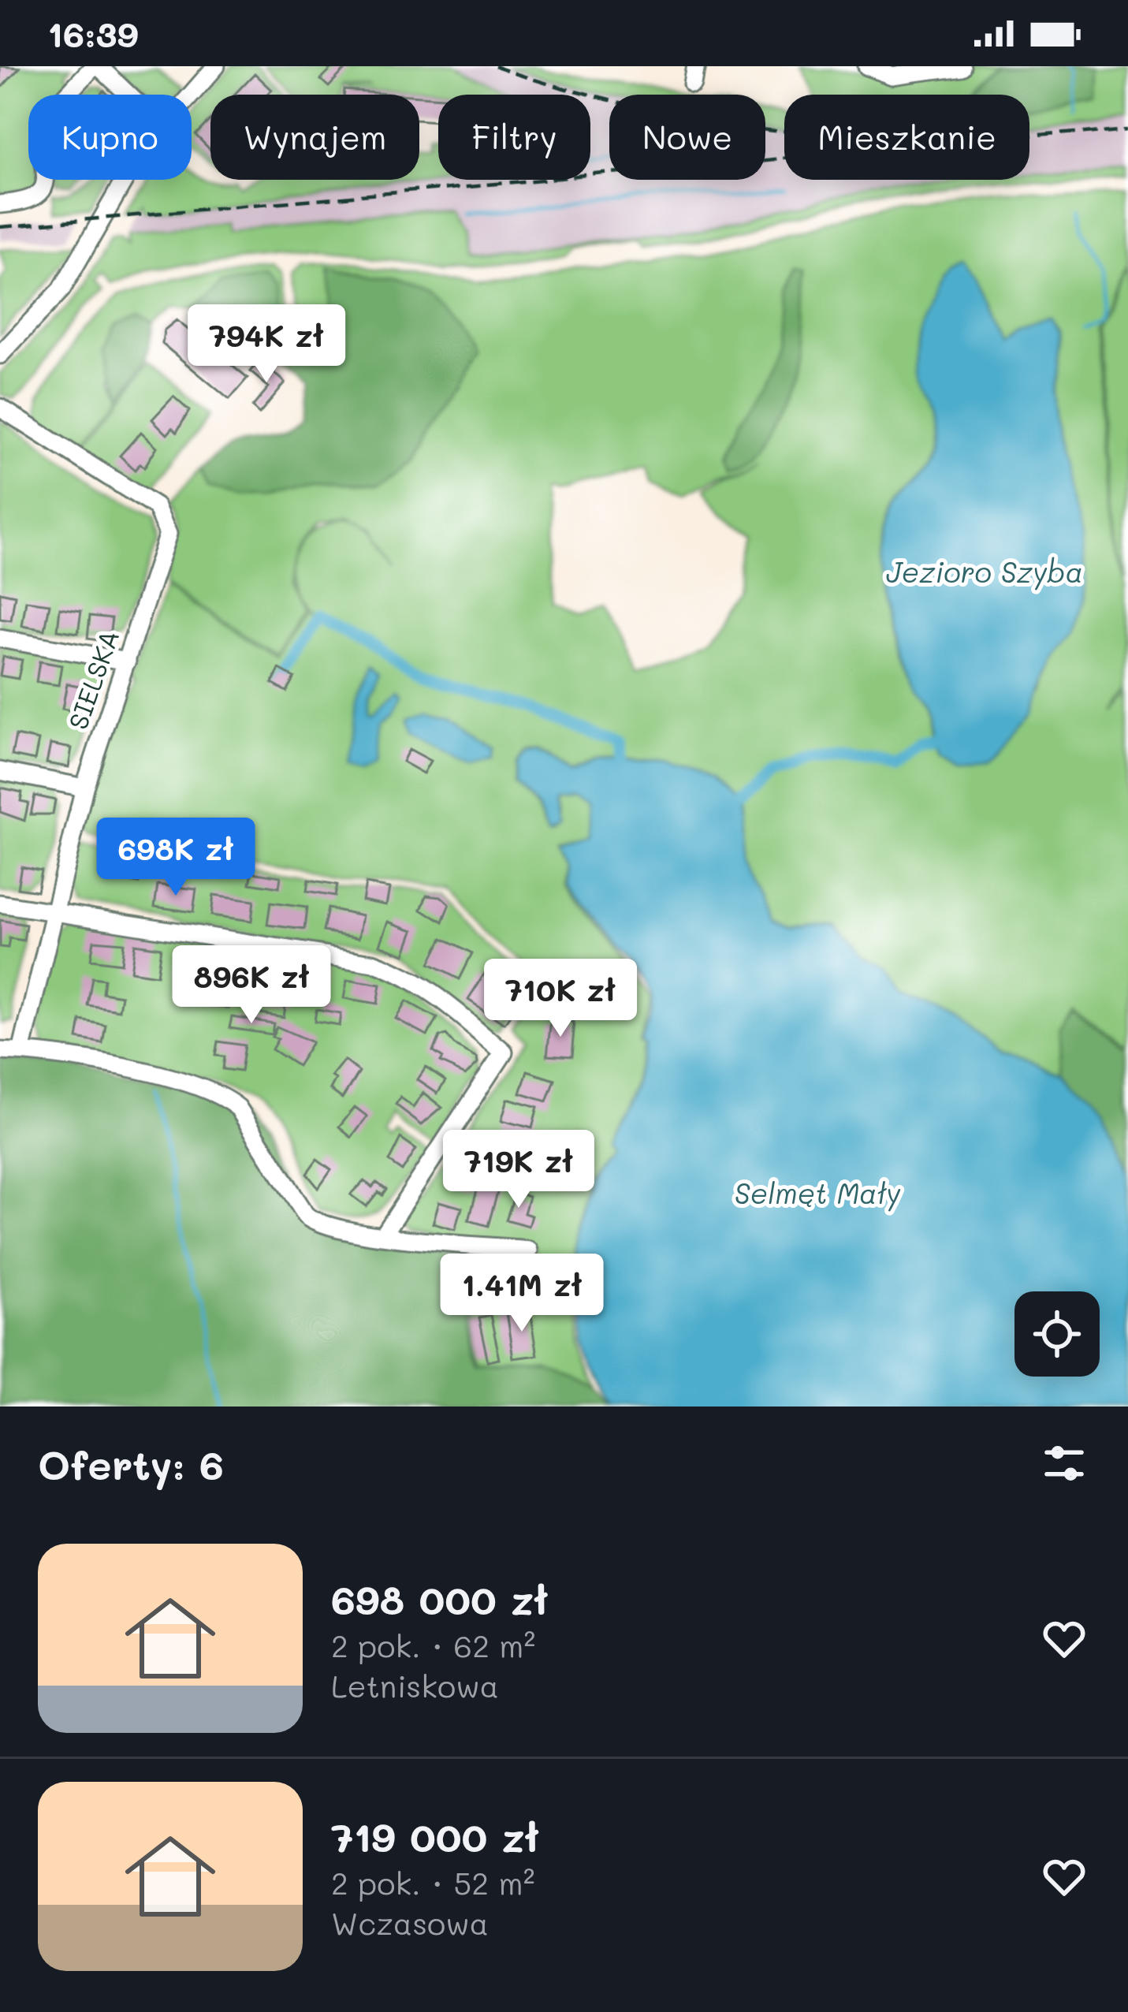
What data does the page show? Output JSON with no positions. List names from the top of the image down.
{
  "streets": {
    "street": ["SIELSKA"]
  },
  "water": ["Jezioro Szyba", "Selmęt Mały"],
  "page": {
    "status": "16:39",
    "chip": [
      "Kupno",
      "Wynajem",
      "Filtry",
      "Nowe",
      "Mieszkanie"
    ],
    "price": [
      "794K zł",
      "698K zł",
      "896K zł",
      "710K zł",
      "719K zł",
      "1.41M zł"
    ],
    "heading": "Oferty: 6",
    "list": [
      {
        "name": "698 000 zł",
        "note": "2 pok. · 62 m² · Letniskowa"
      },
      {
        "name": "719 000 zł",
        "note": "2 pok. · 52 m² · Wczasowa"
      }
    ]
  }
}
